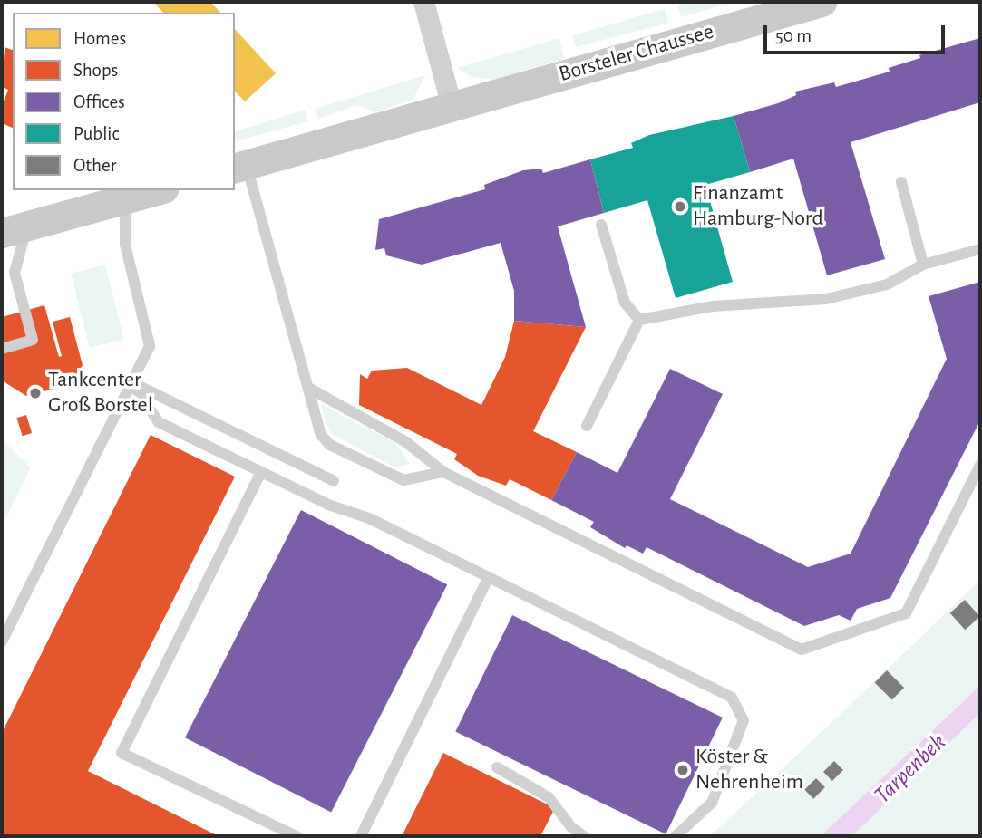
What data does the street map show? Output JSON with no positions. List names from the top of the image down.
{
  "streets": {
    "main road": ["Borsteler Chaussee"]
  },
  "water": ["Tarpenbek"],
  "places": ["Finanzamt Hamburg-Nord", "Tankcenter Groß Borstel", "Köster & Nehrenheim"],
  "legend": [
    "Homes",
    "Shops",
    "Offices",
    "Public",
    "Other"
  ],
  "scale_bar": "50 m"
}
